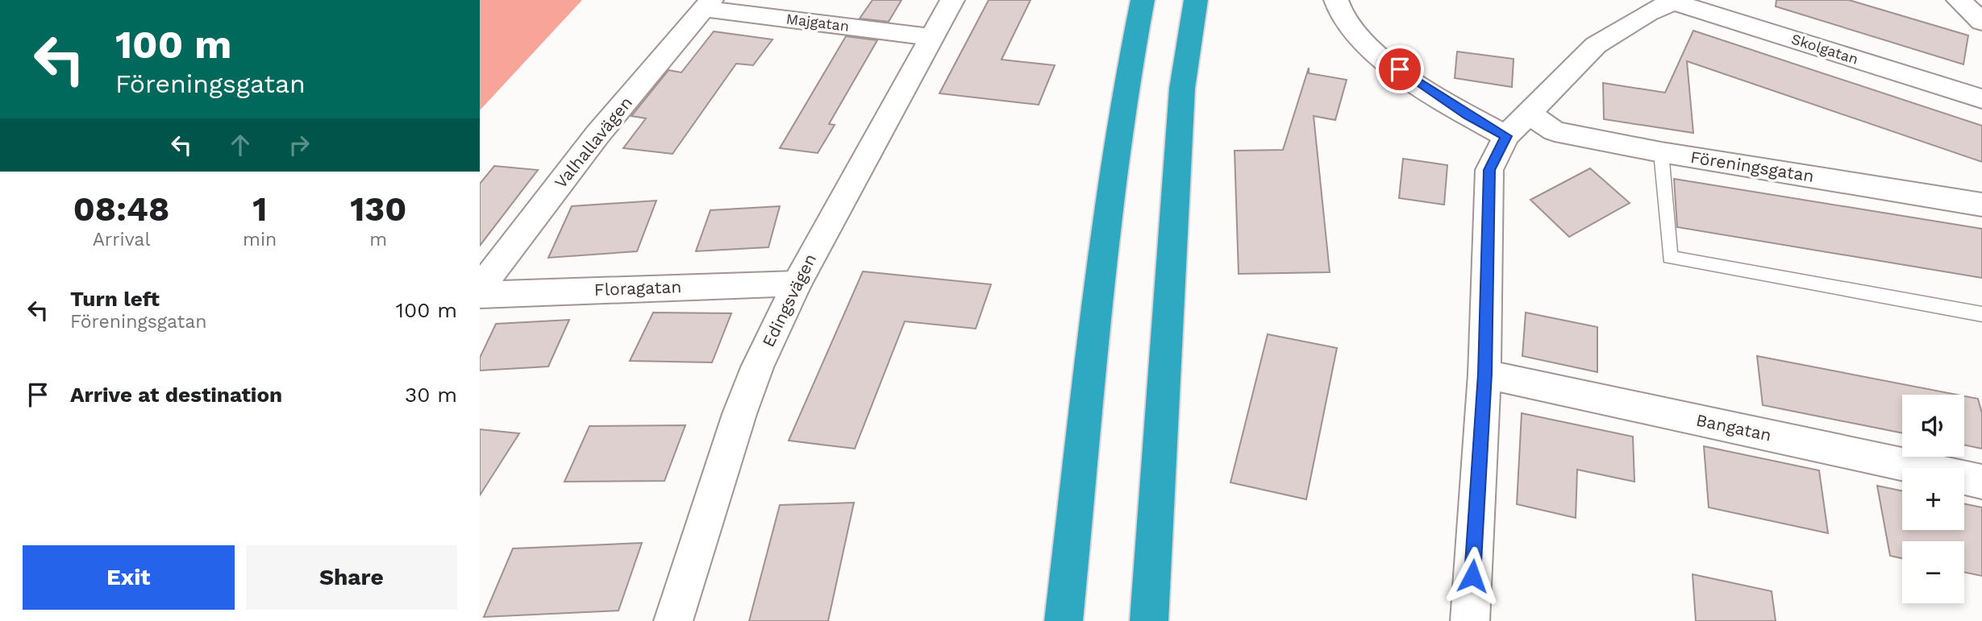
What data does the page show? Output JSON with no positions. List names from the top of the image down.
{
  "streets": {
    "street": [
      "Majgatan",
      "Skolgatan",
      "Valhallavägen",
      "Föreningsgatan",
      "Floragatan",
      "Edingsvägen",
      "Bangatan"
    ]
  },
  "crossings": [
    ["Majgatan", "Valhallavägen"],
    ["Majgatan", "Edingsvägen"],
    ["Floragatan", "Edingsvägen"]
  ],
  "page": {
    "turn": ["100 m", "Föreningsgatan"],
    "eta": [
      "08:48",
      "Arrival",
      "1",
      "min",
      "130",
      "m"
    ],
    "list": [
      {
        "name": "Turn left",
        "note": "Föreningsgatan",
        "value": "100 m"
      },
      {
        "name": "Arrive at destination",
        "value": "30 m"
      }
    ],
    "map_buttons": ["+", "−"],
    "buttons": ["Exit", "Share"]
  }
}
